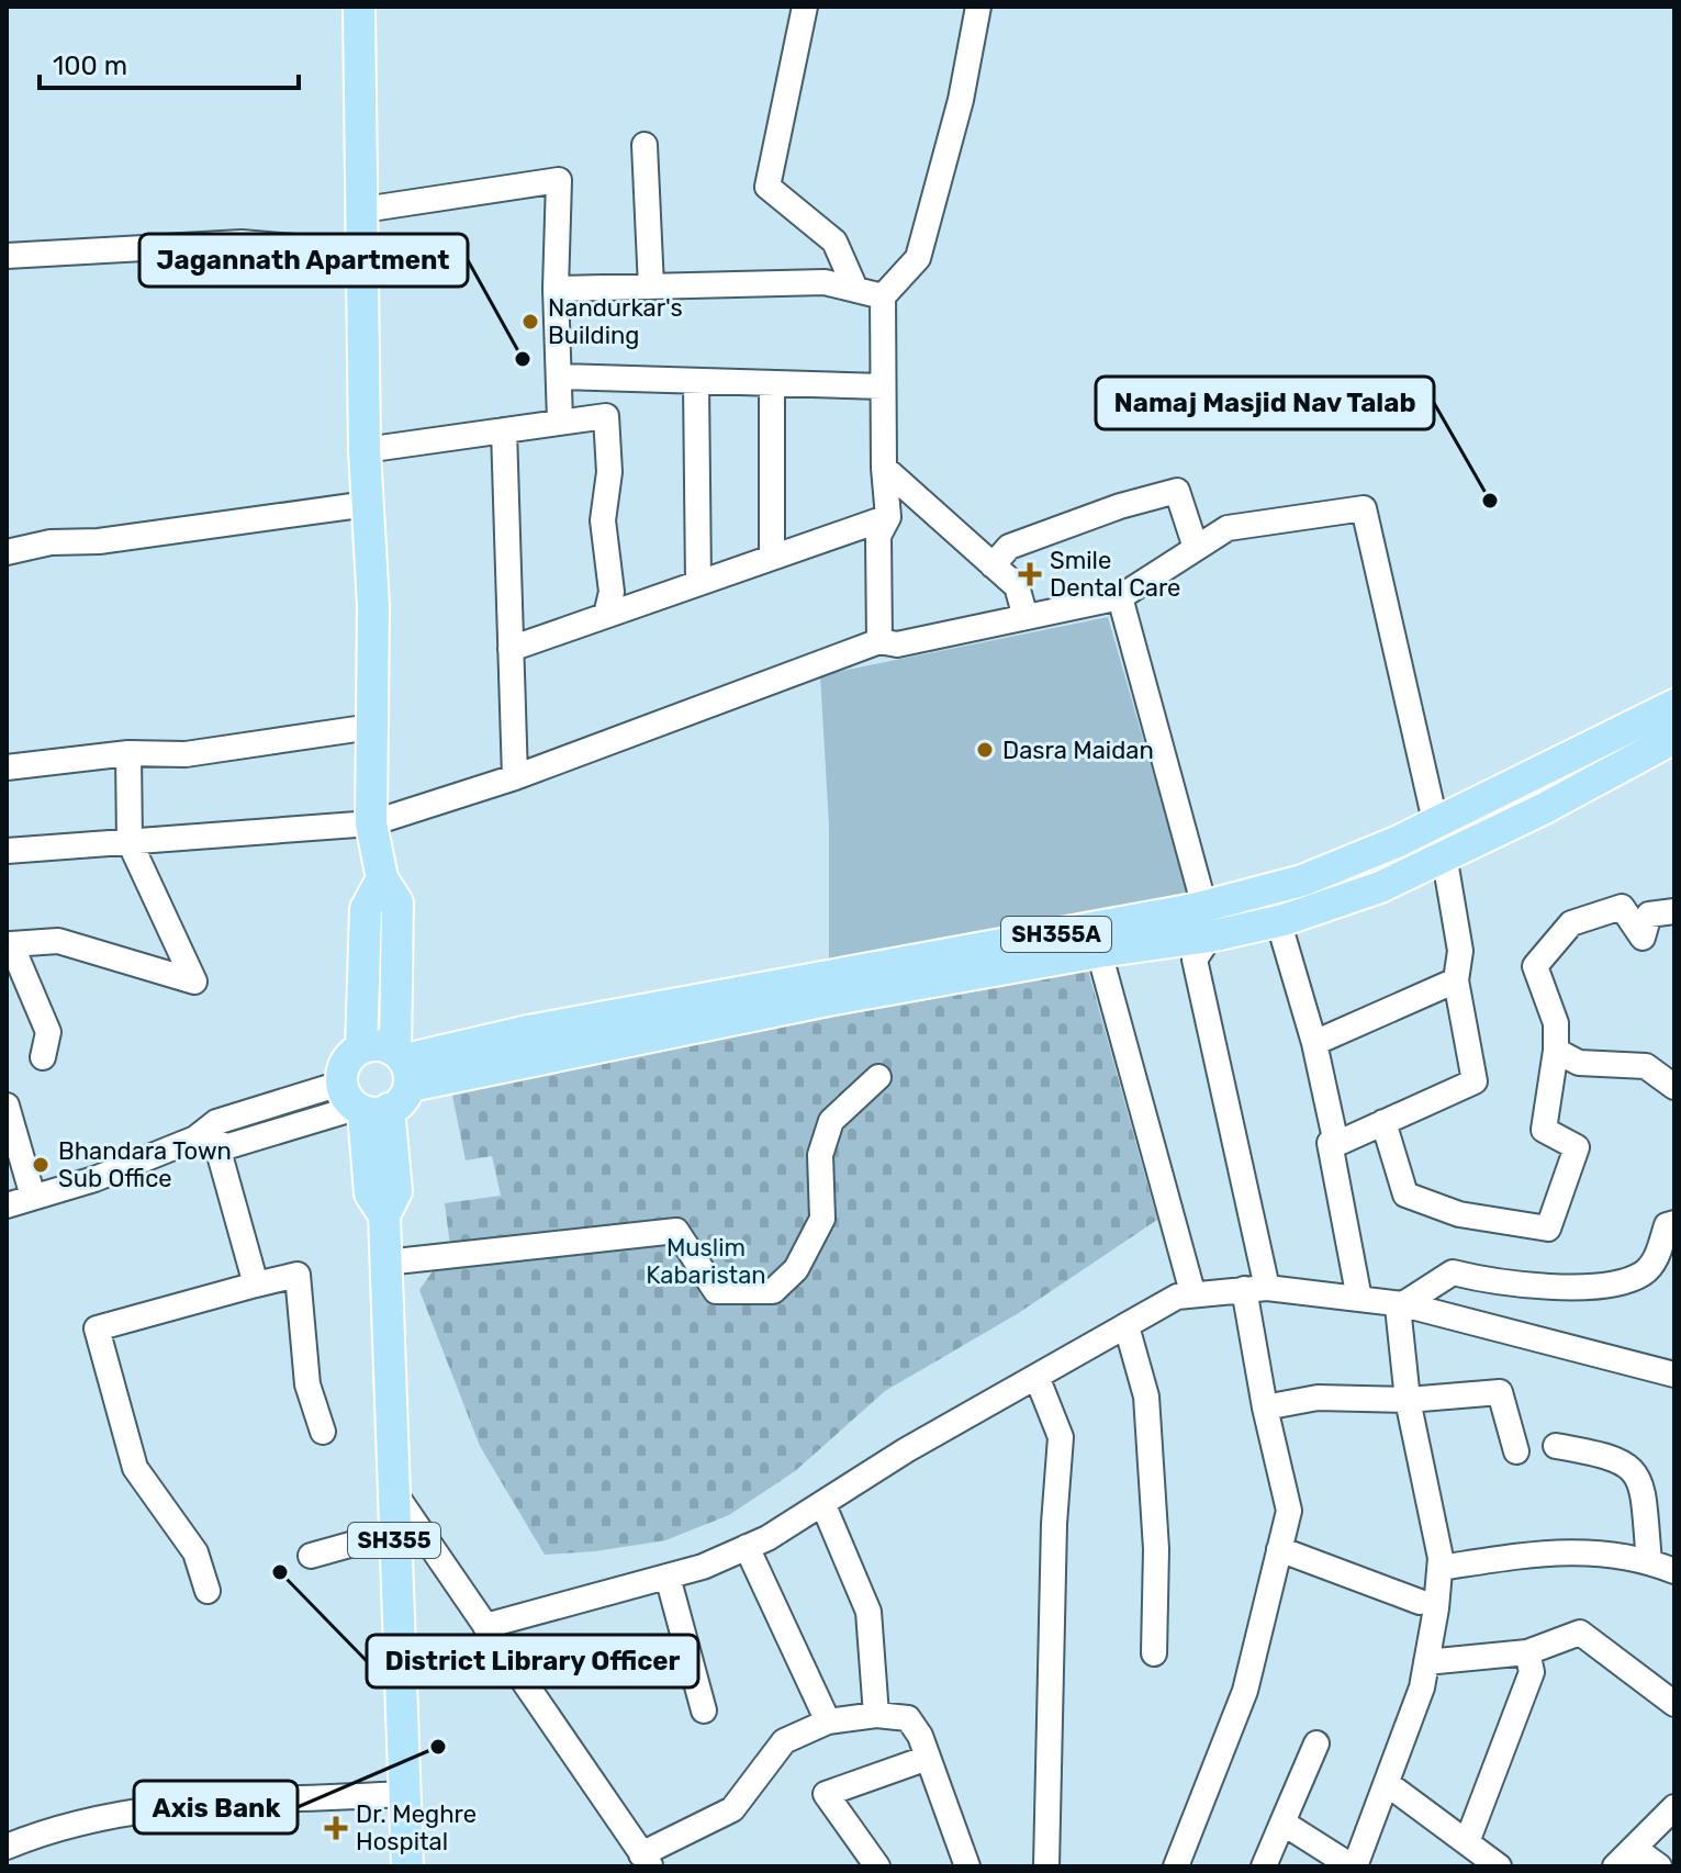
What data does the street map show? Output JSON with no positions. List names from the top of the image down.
{
  "streets": {
    "main road": ["SH355A", "SH355"]
  },
  "parks": ["Muslim Kabaristan"],
  "places": {
    "other": [
      "Nandurkar's Building",
      "Jagannath Apartment",
      "Namaj Masjid Nav Talab",
      "Dasra Maidan",
      "Bhandara Town Sub Office",
      "District Library Officer",
      "Axis Bank"
    ],
    "health": ["Smile Dental Care", "Dr. Meghre Hospital"]
  },
  "scale_bar": "100 m"
}
